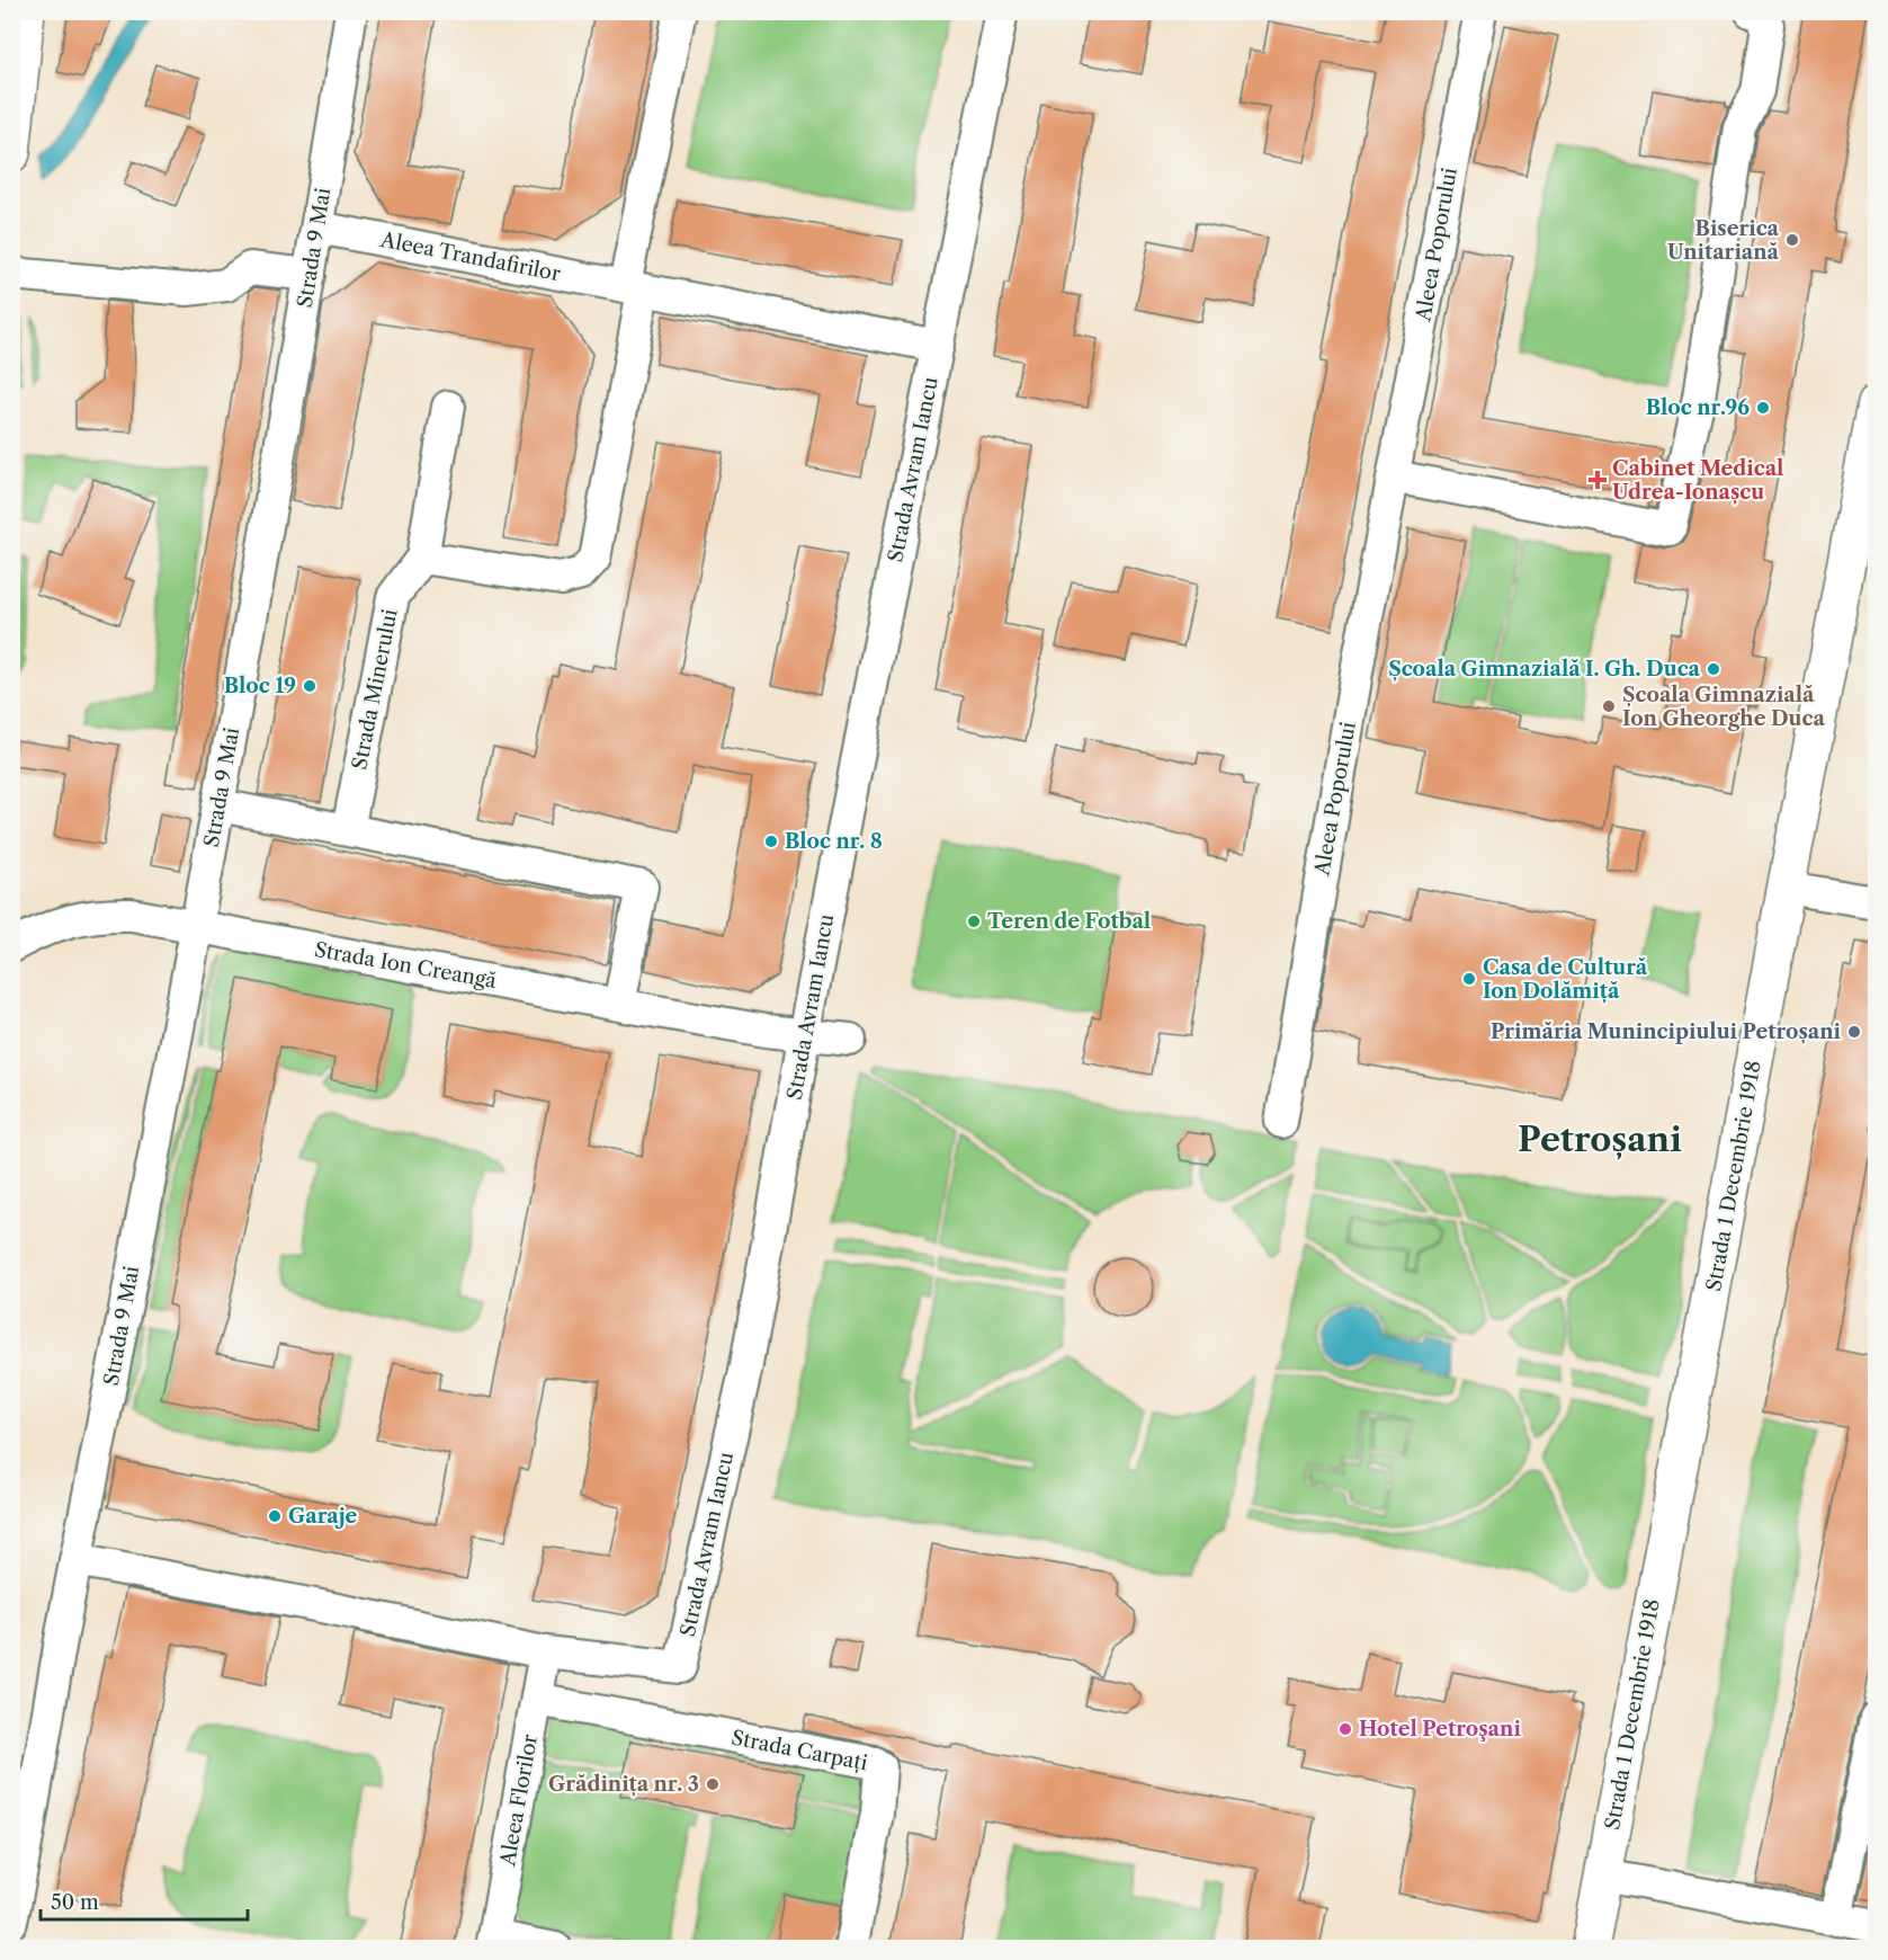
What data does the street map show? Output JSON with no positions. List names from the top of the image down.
{
  "streets": {
    "main road": ["Strada 1 Decembrie 1918"],
    "street": [
      "Aleea Poporului",
      "Strada 9 Mai",
      "Aleea Trandafirilor",
      "Strada Avram Iancu",
      "Strada Minerului",
      "Strada Ion Creangă",
      "Strada Carpați",
      "Aleea Florilor"
    ]
  },
  "crossings": [
    ["Strada 9 Mai", "Aleea Trandafirilor"],
    ["Strada 9 Mai", "Strada Ion Creangă"],
    ["Strada Avram Iancu", "Strada Ion Creangă"],
    ["Strada Avram Iancu", "Aleea Florilor"],
    ["Strada Carpați", "Aleea Florilor"]
  ],
  "districts": ["Petroșani"],
  "places": {
    "other": [
      "Biserica Unitariană",
      "Bloc nr.96",
      "Școala Gimnazială I. Gh. Duca",
      "Bloc 19",
      "Școala Gimnazială Ion Gheorghe Duca",
      "Bloc nr. 8",
      "Teren de Fotbal",
      "Casa de Cultură Ion Dolămiță",
      "Primăria Munincipiului Petroșani",
      "Garaje",
      "Hotel Petroşani",
      "Grădinița nr. 3"
    ],
    "health": ["Cabinet Medical Udrea-Ionașcu"]
  },
  "scale_bar": "50 m"
}
